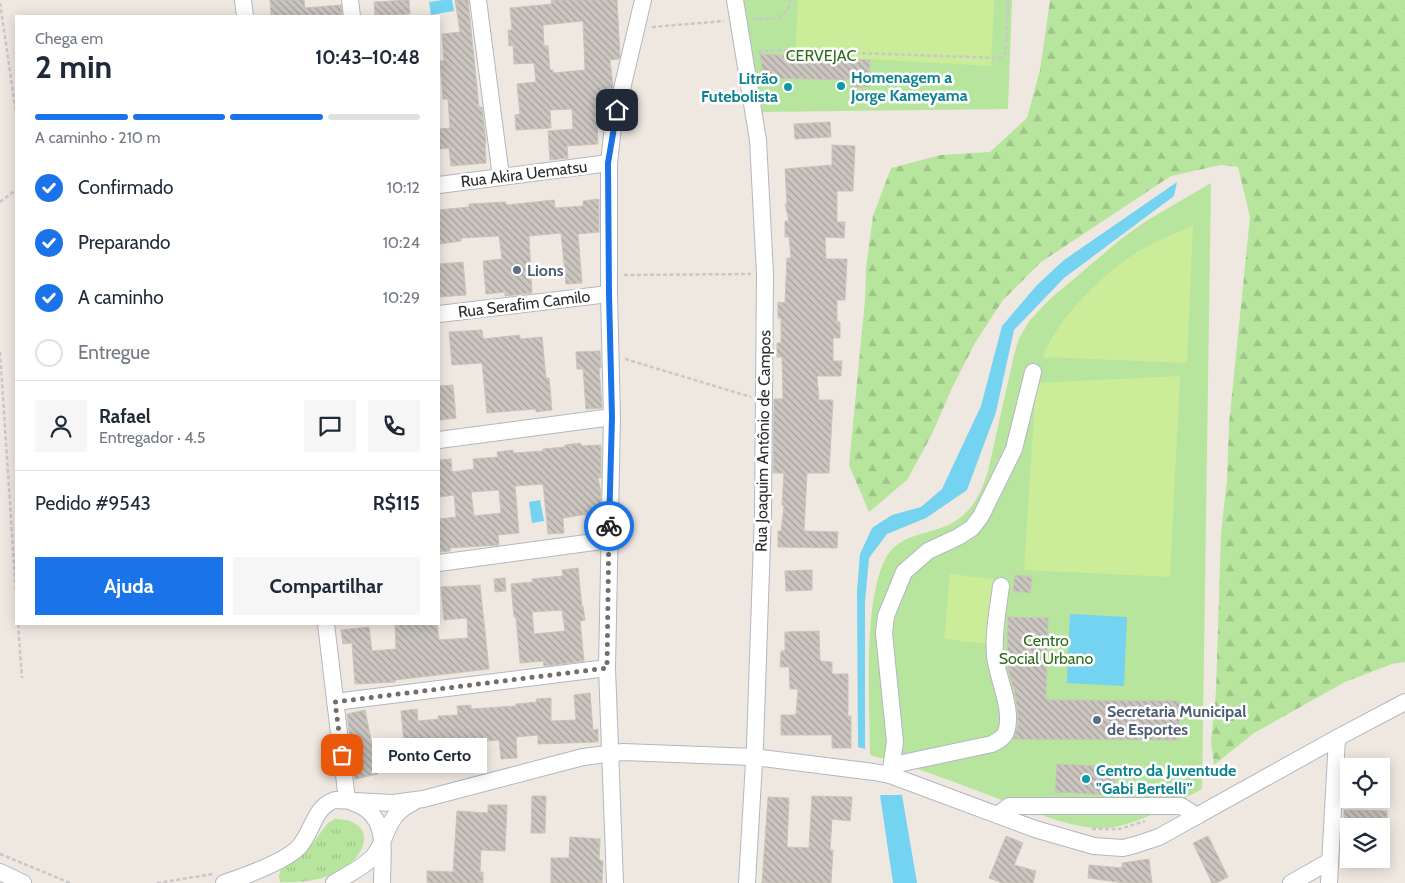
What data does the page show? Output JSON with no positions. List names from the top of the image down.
{
  "streets": {
    "street": ["Rua Akira Uematsu", "Rua Serafim Camilo", "Rua Joaquim Antônio de Campos"]
  },
  "parks": ["CERVEJAC", "Centro Social Urbano"],
  "places": [
    "Homenagem a Jorge Kameyama",
    "Litrão Futebolista",
    "Lions",
    "Secretaria Municipal de Esportes",
    "Ponto Certo",
    "Centro da Juventude \"Gabi Bertelli\""
  ],
  "page": {
    "heading": ["2 min", "Chega em", "10:43–10:48"],
    "panel": [
      "Rafael",
      "Entregador · 4.5",
      "Pedido #9543",
      "R$115"
    ],
    "bar": "A caminho · 210 m",
    "list": [
      ["Confirmado", "10:12"],
      ["Preparando", "10:24"],
      ["A caminho", "10:29"],
      "Entregue"
    ],
    "buttons": ["Ajuda", "Compartilhar"],
    "bubble": "Ponto Certo"
  }
}
